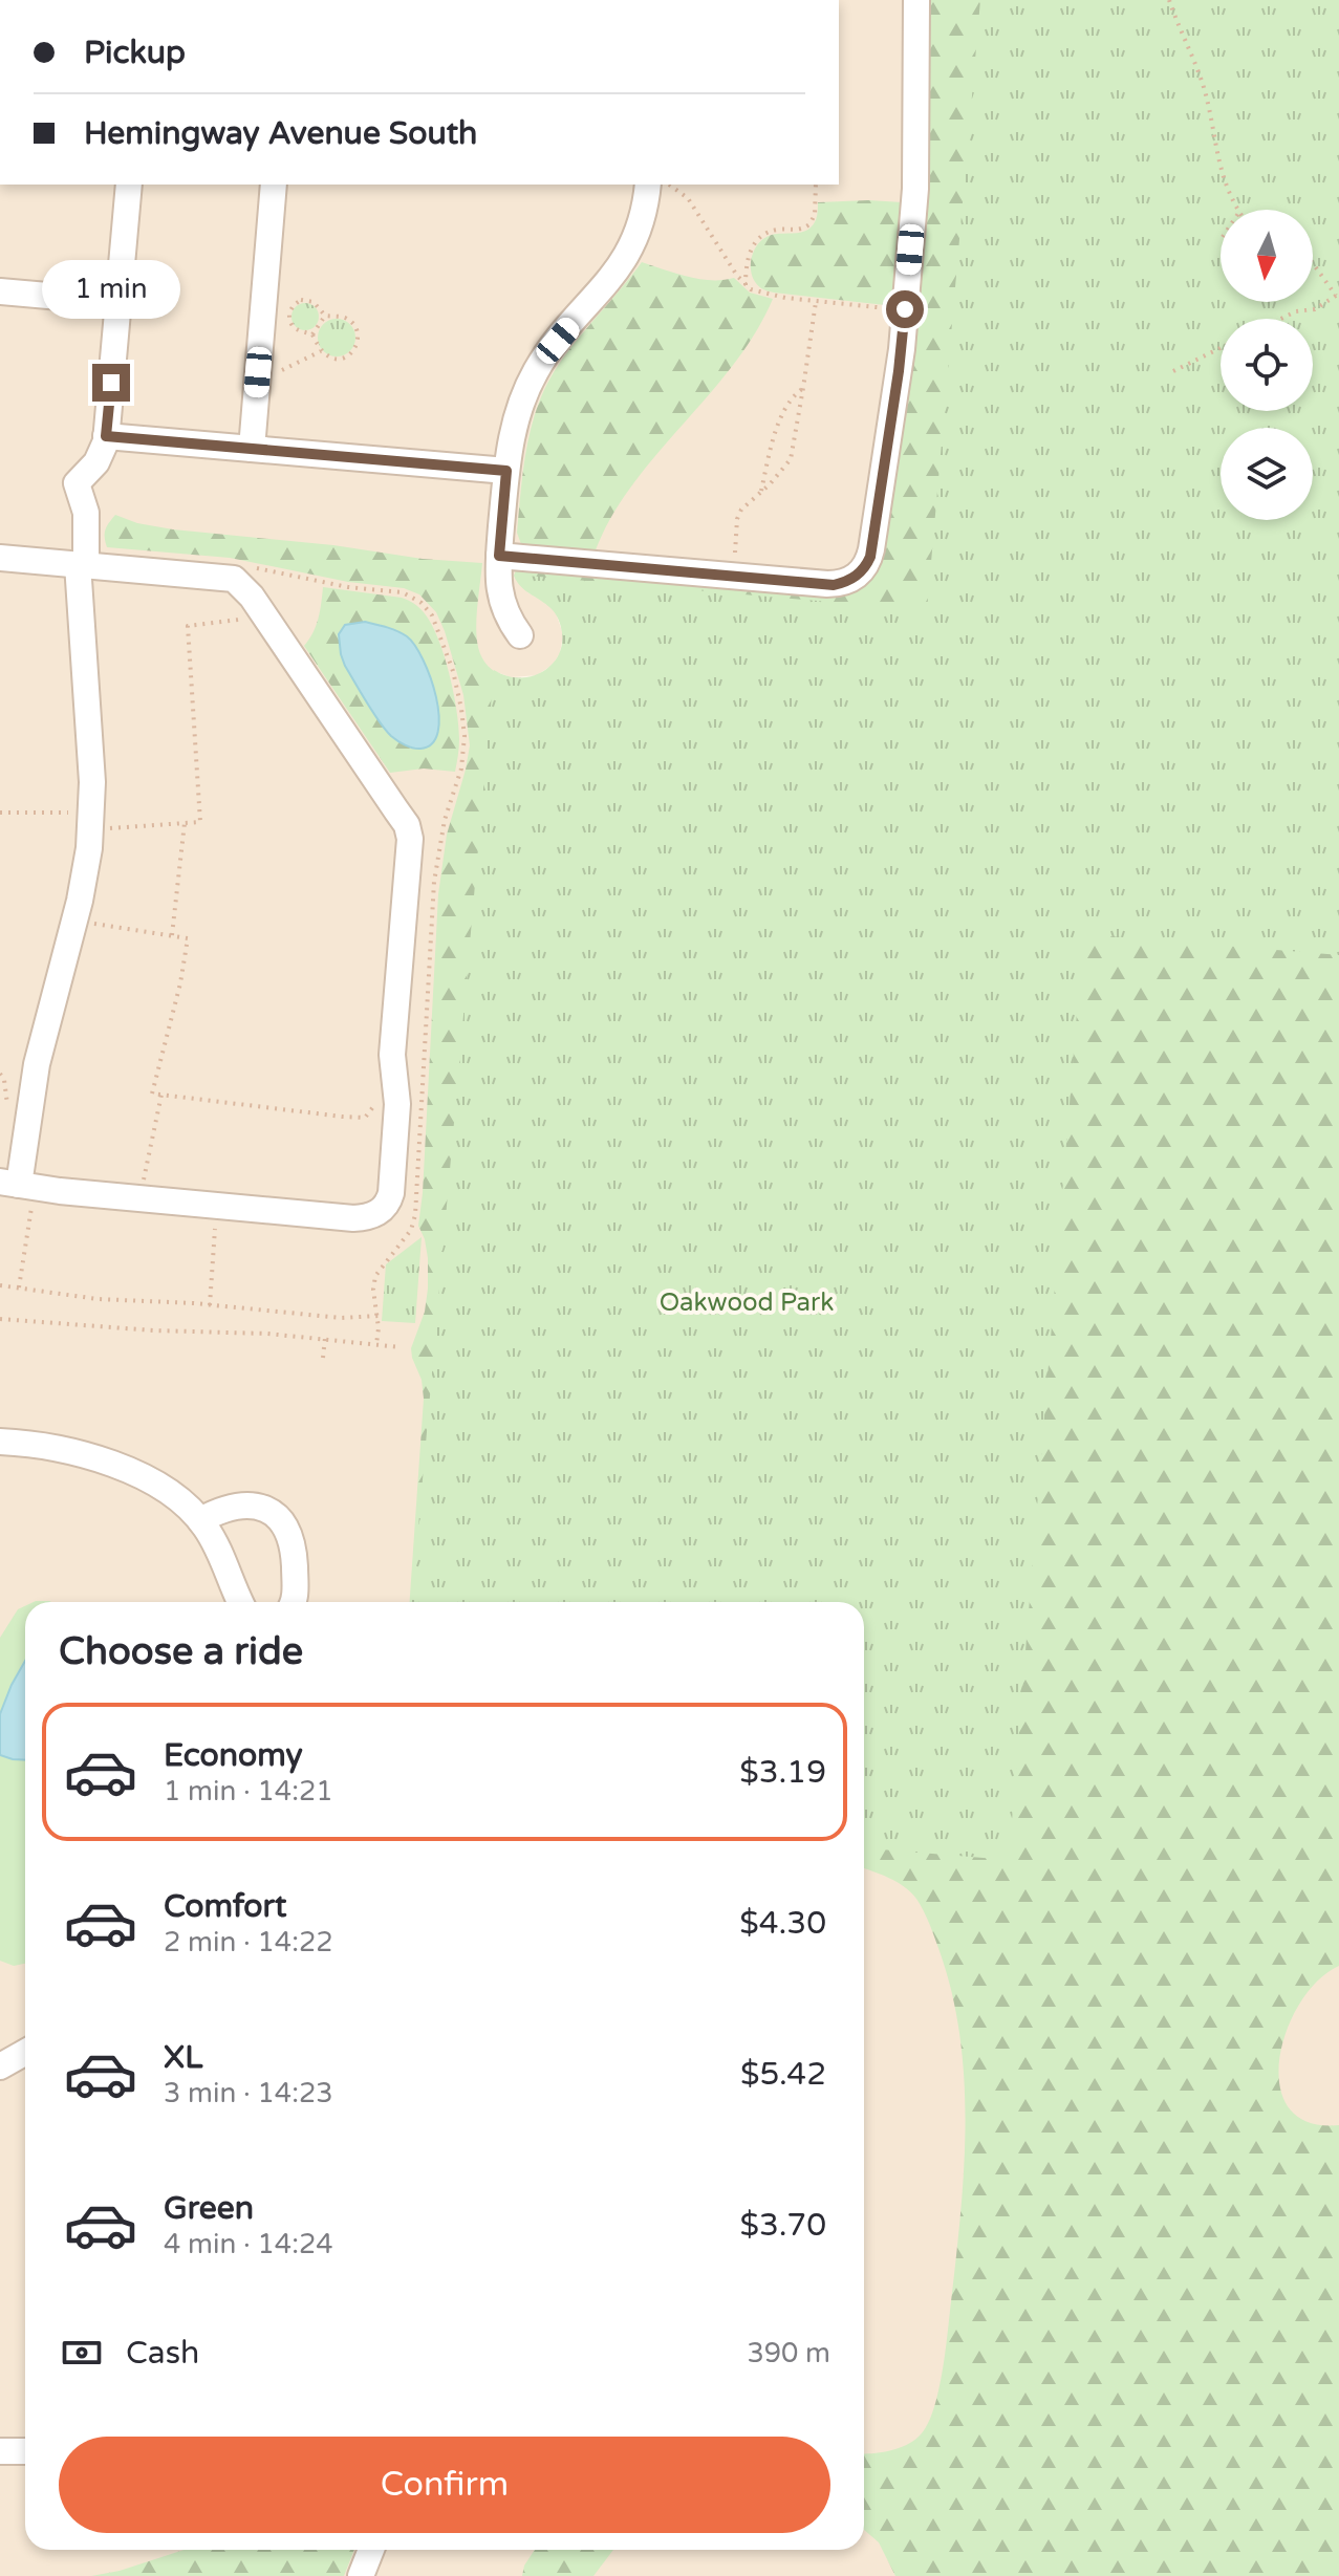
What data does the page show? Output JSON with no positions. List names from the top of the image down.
{
  "parks": ["Oakwood Park"],
  "north": "bottom",
  "page": {
    "banner": ["Pickup", "Hemingway Avenue South"],
    "bubble": "1 min",
    "heading": "Choose a ride",
    "list": [
      {
        "name": "Economy",
        "note": "1 min · 14:21",
        "value": "$3.19"
      },
      {
        "name": "Comfort",
        "note": "2 min · 14:22",
        "value": "$4.30"
      },
      {
        "name": "XL",
        "note": "3 min · 14:23",
        "value": "$5.42"
      },
      {
        "name": "Green",
        "note": "4 min · 14:24",
        "value": "$3.70"
      }
    ],
    "pay": ["Cash", "390 m"],
    "buttons": "Confirm"
  }
}
